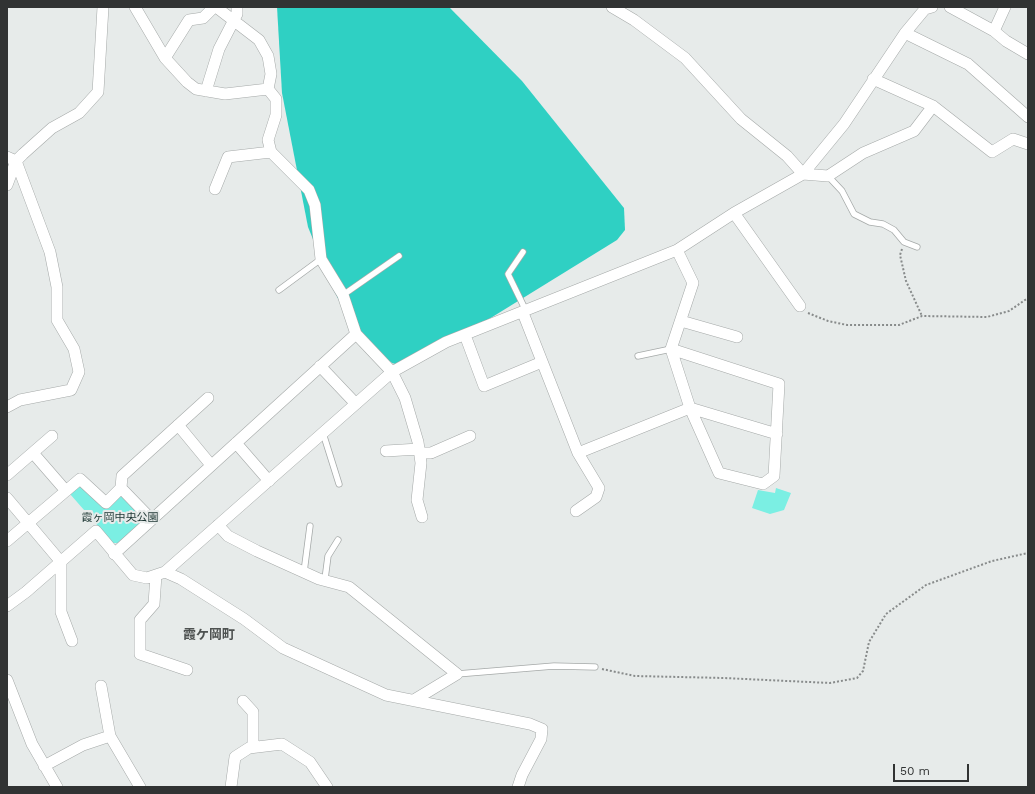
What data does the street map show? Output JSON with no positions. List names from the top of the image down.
{
  "districts": ["霞ケ岡町"],
  "parks": ["霞ヶ岡中央公園"],
  "scale_bar": "50 m"
}
